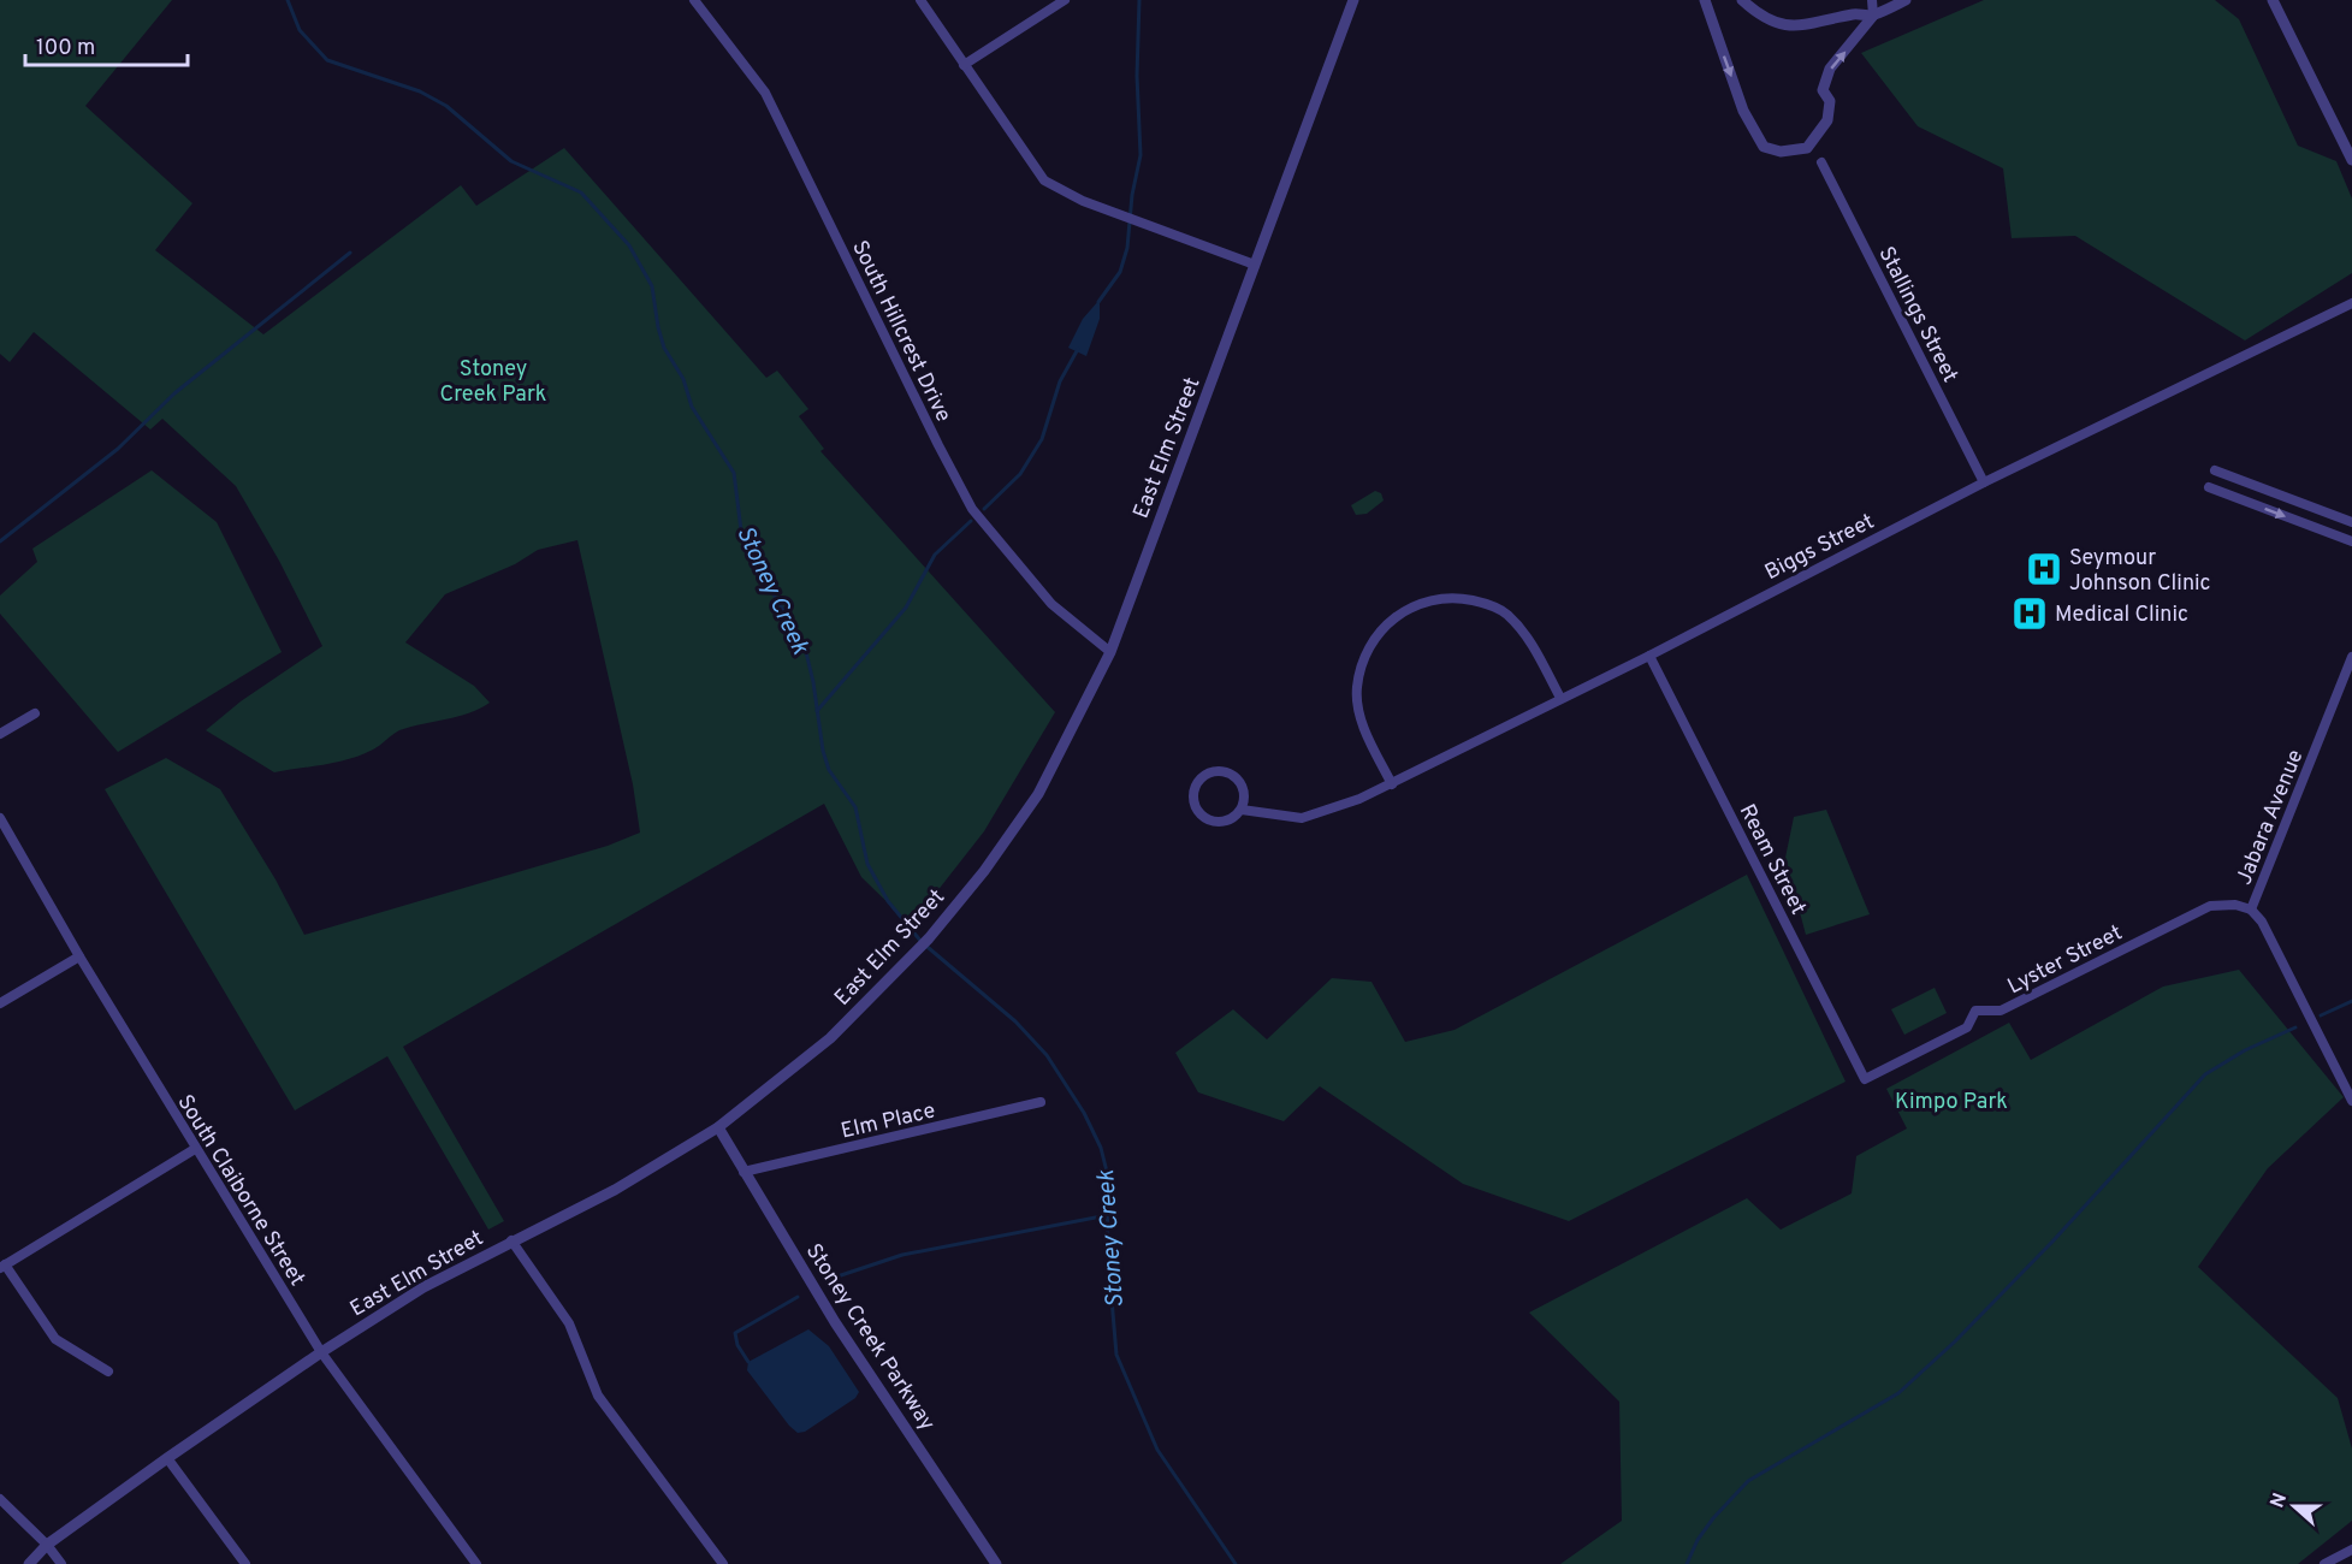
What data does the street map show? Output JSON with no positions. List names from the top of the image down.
{
  "streets": {
    "street": [
      "Stallings Street",
      "South Hillcrest Drive",
      "East Elm Street",
      "Biggs Street",
      "Jabara Avenue",
      "Ream Street",
      "Lyster Street",
      "Elm Place",
      "South Claiborne Street",
      "Stoney Creek Parkway"
    ]
  },
  "crossings": [
    ["Stallings Street", "Biggs Street"],
    ["South Hillcrest Drive", "East Elm Street"],
    ["East Elm Street", "South Claiborne Street"],
    ["East Elm Street", "Stoney Creek Parkway"],
    ["Biggs Street", "Ream Street"],
    ["Jabara Avenue", "Lyster Street"],
    ["Ream Street", "Lyster Street"],
    ["Elm Place", "Stoney Creek Parkway"]
  ],
  "water": ["Stoney Creek"],
  "parks": ["Stoney Creek Park", "Kimpo Park"],
  "places": {
    "hospital": ["Seymour Johnson Clinic", "Medical Clinic"]
  },
  "scale_bar": "100 m",
  "north": "left"
}
